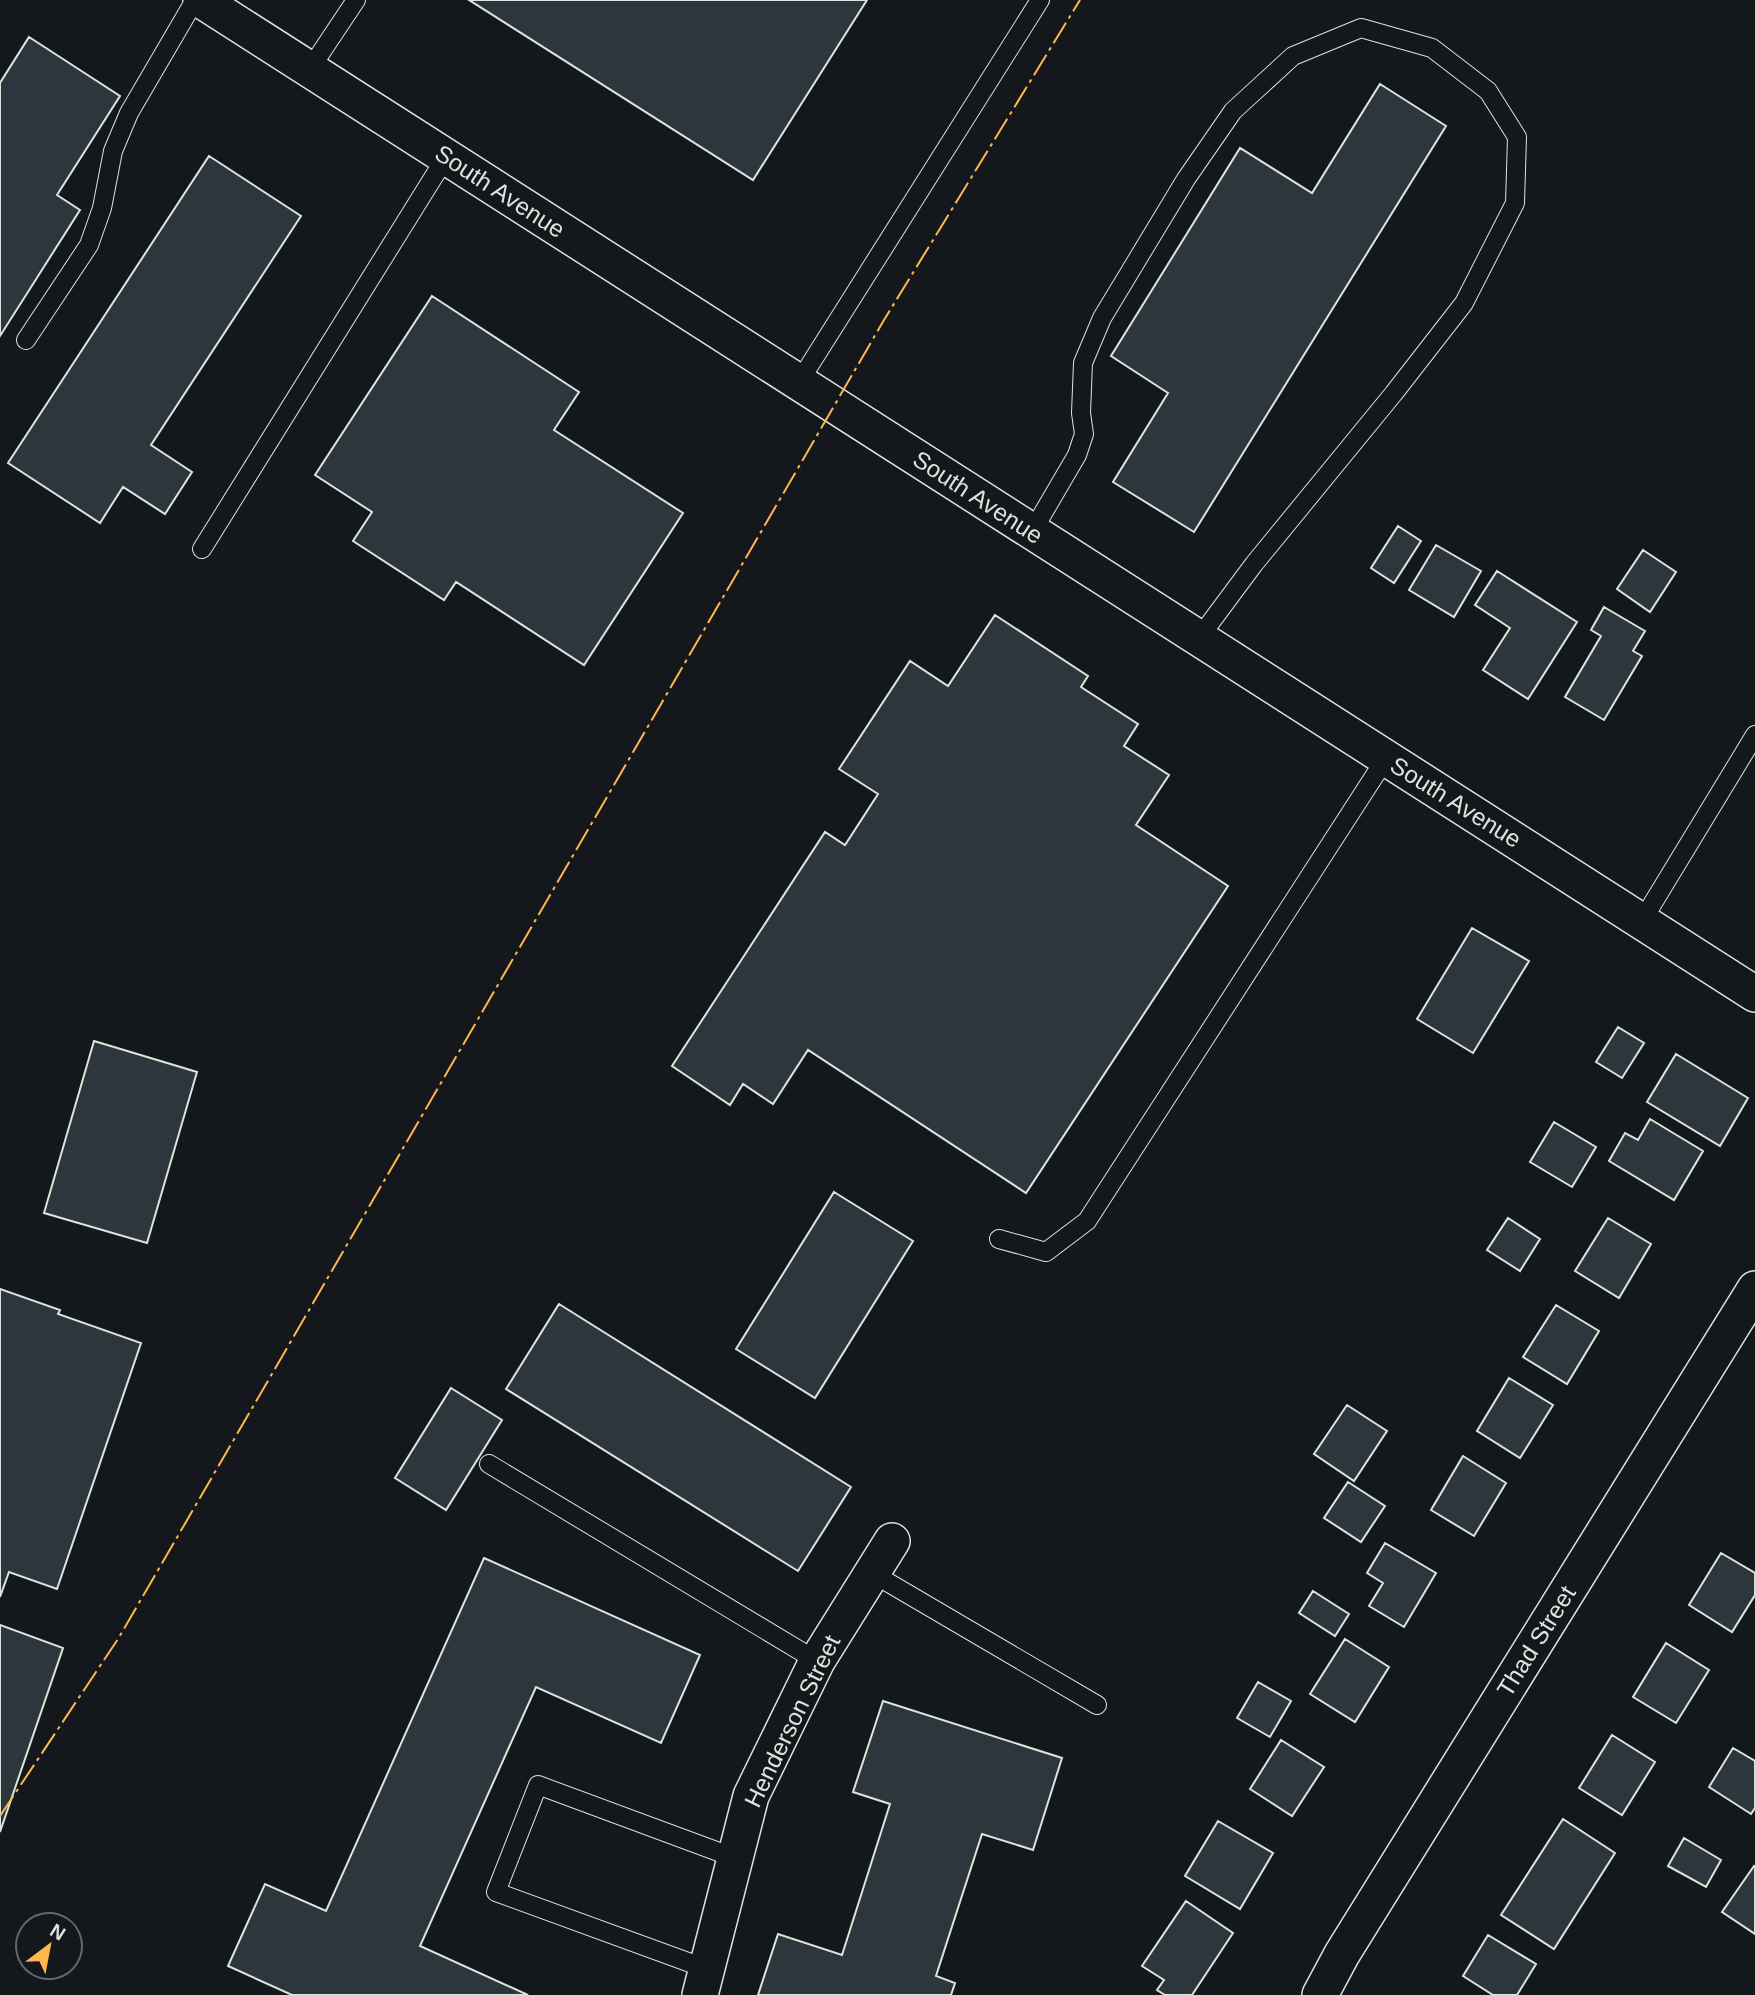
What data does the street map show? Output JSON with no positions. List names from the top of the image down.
{
  "streets": {
    "street": ["South Avenue", "Thad Street", "Henderson Street"]
  },
  "north": "top right"
}
